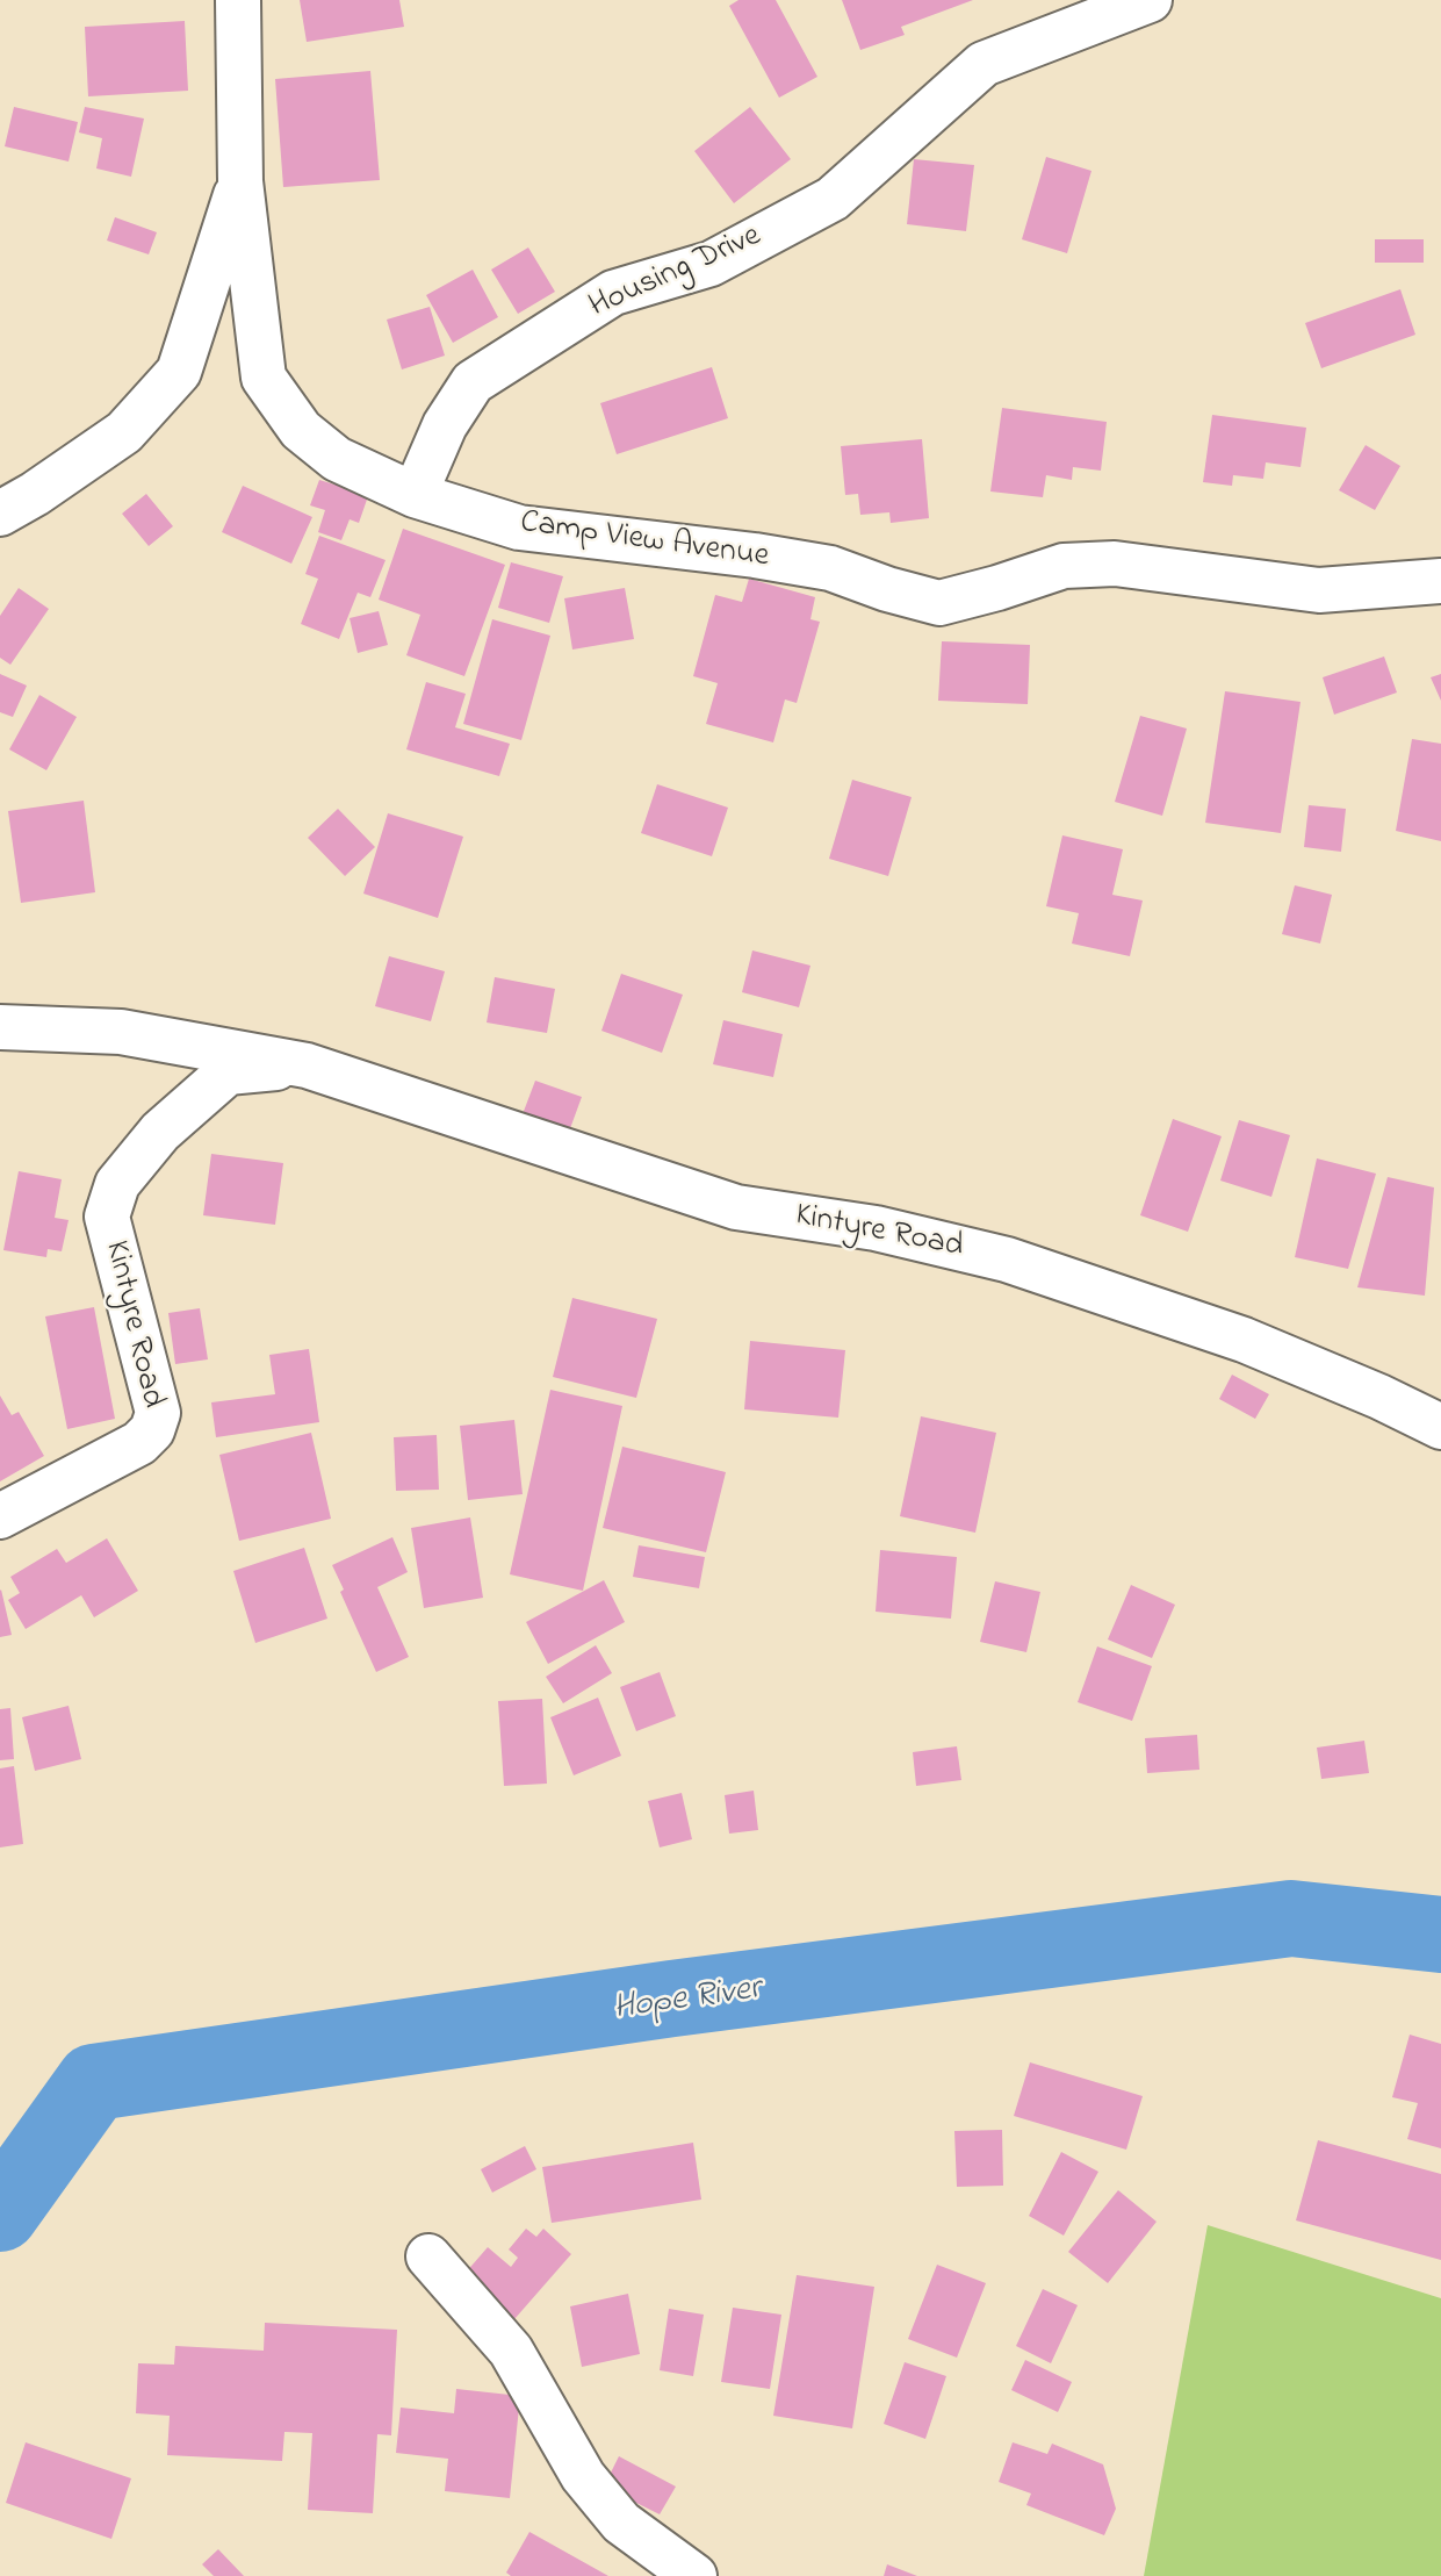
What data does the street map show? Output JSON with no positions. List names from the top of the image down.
{
  "streets": {
    "street": ["Housing Drive", "Camp View Avenue", "Kintyre Road"]
  },
  "crossings": [
    ["Housing Drive", "Camp View Avenue"]
  ],
  "water": ["Hope River"]
}
